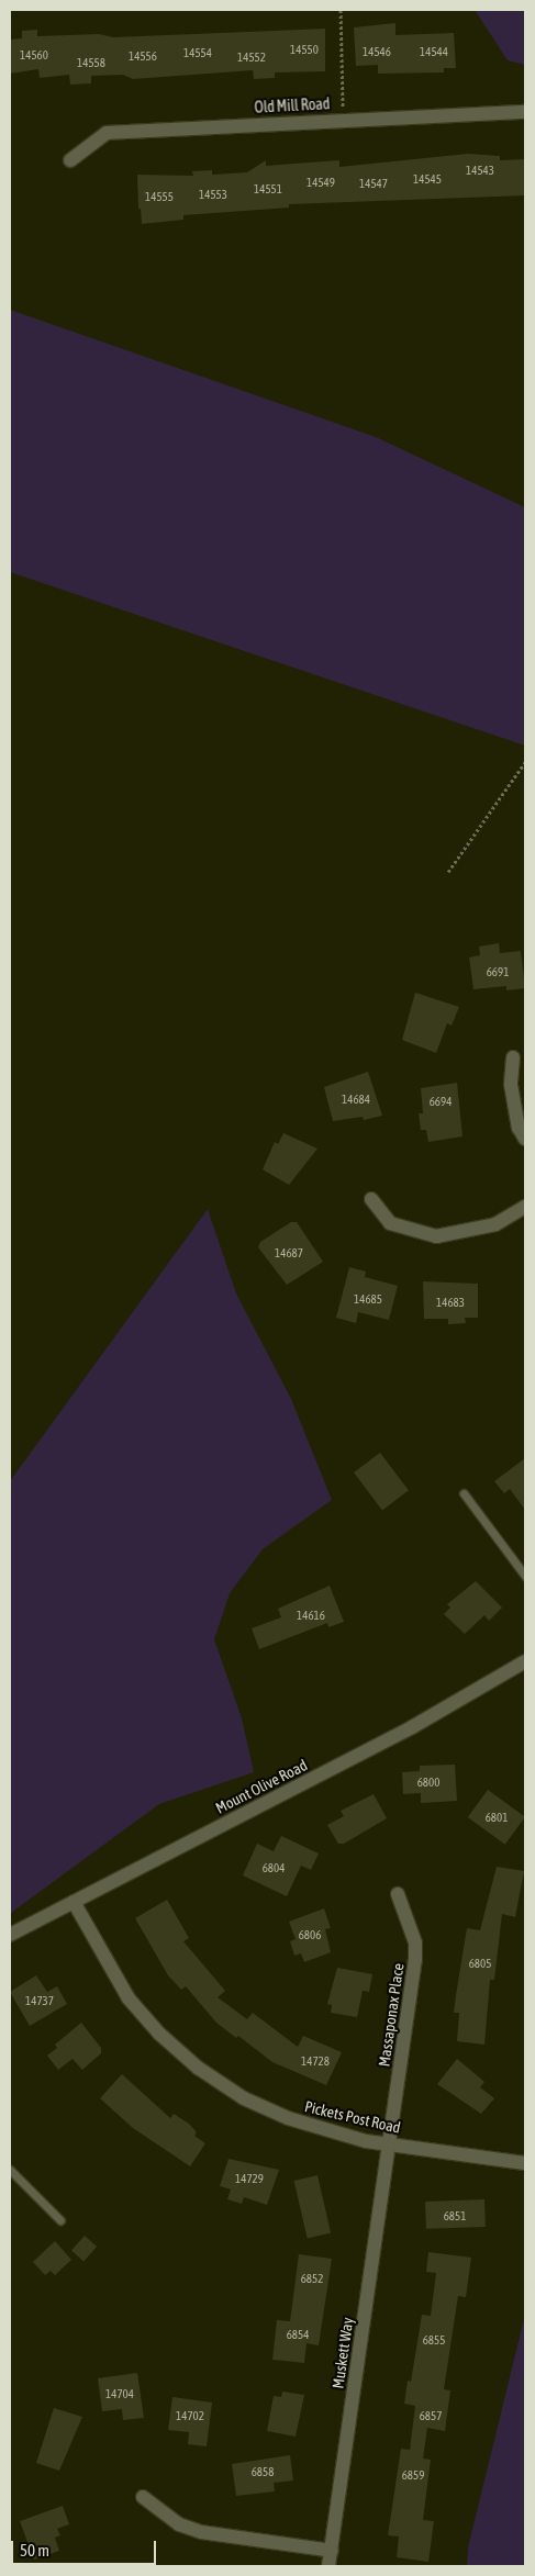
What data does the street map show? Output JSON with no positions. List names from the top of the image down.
{
  "streets": {
    "street": [
      "Old Mill Road",
      "Mount Olive Road",
      "Massaponax Place",
      "Pickets Post Road",
      "Muskett Way"
    ]
  },
  "crossings": [
    ["Mount Olive Road", "Pickets Post Road"],
    ["Massaponax Place", "Pickets Post Road"],
    ["Massaponax Place", "Muskett Way"],
    ["Pickets Post Road", "Muskett Way"]
  ],
  "house_numbers": [
    "14550",
    "14546",
    "14544",
    "14554",
    "14560",
    "14556",
    "14552",
    "14558",
    "14543",
    "14545",
    "14549",
    "14547",
    "14551",
    "14553",
    "14555",
    "6691",
    "14684",
    "6694",
    "14687",
    "14685",
    "14683",
    "14616",
    "6800",
    "6801",
    "6804",
    "6806",
    "6805",
    "14737",
    "14728",
    "14729",
    "6851",
    "6852",
    "6854",
    "6855",
    "14704",
    "14702",
    "6857",
    "6858",
    "6859"
  ],
  "scale_bar": "50 m"
}
